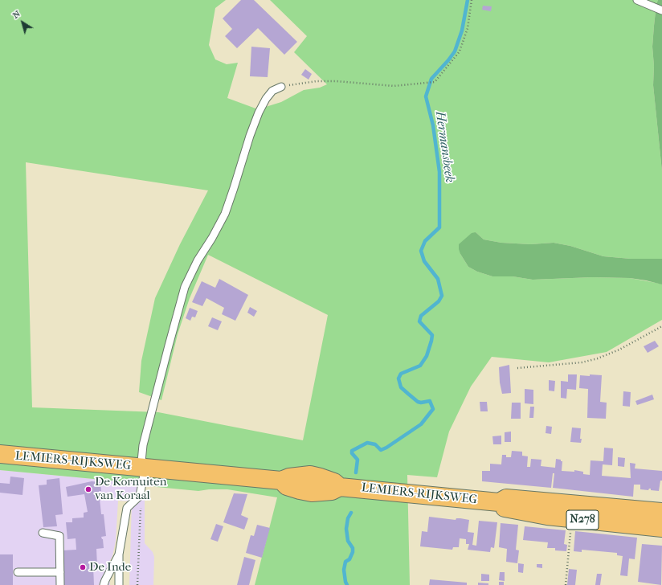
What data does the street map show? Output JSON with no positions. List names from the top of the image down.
{
  "streets": {
    "main road": ["LEMIERS-RIJKSWEG", "N278"]
  },
  "water": ["Hermansbeek"],
  "places": ["De Kornuiten van Koraal", "De Inde"],
  "north": "top left"
}
